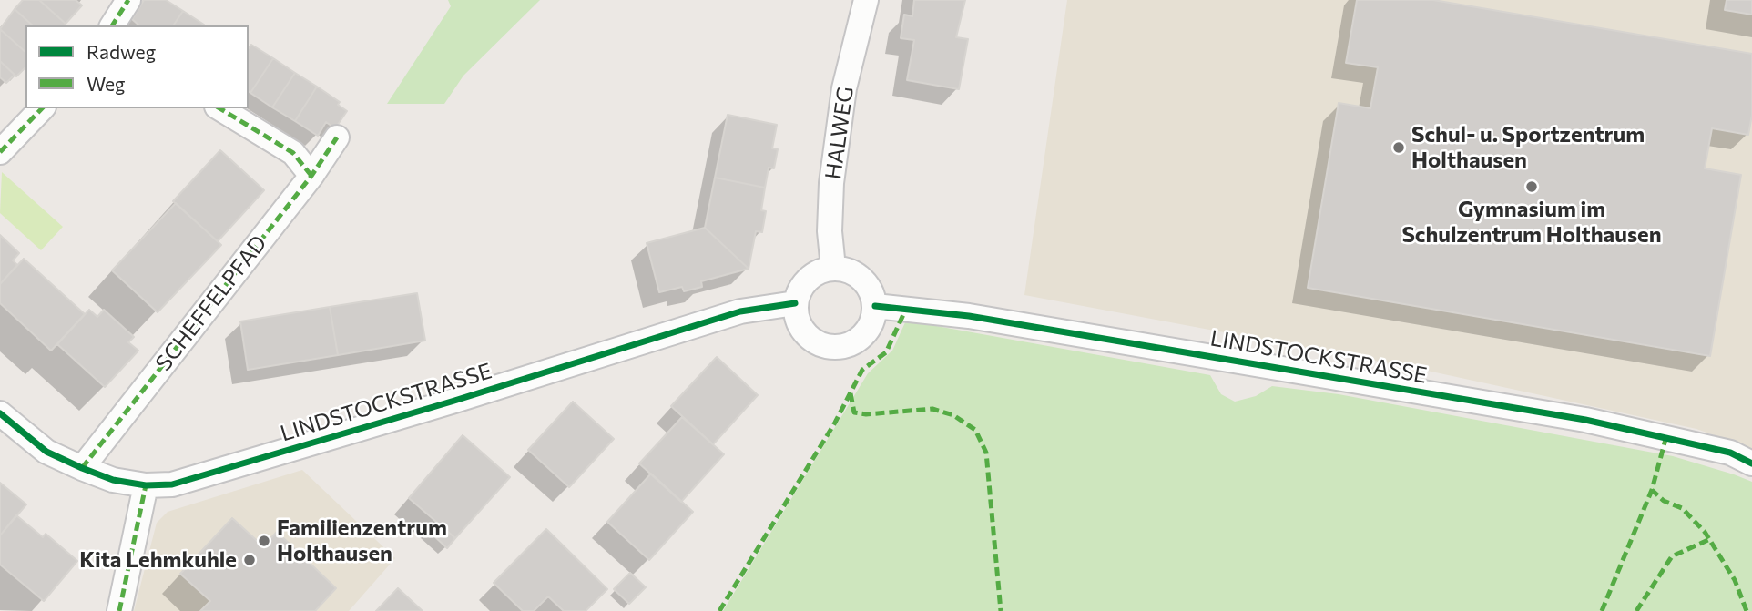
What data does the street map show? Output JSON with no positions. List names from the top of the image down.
{
  "streets": {
    "street": ["HALWEG", "SCHEFFELPFAD", "LINDSTOCKSTRASSE"]
  },
  "crossings": [
    ["HALWEG", "LINDSTOCKSTRASSE"],
    ["SCHEFFELPFAD", "LINDSTOCKSTRASSE"]
  ],
  "places": [
    "Schul- u. Sportzentrum Holthausen",
    "Gymnasium im Schulzentrum Holthausen",
    "Familienzentrum Holthausen",
    "Kita Lehmkuhle"
  ],
  "legend": ["Radweg", "Weg"]
}
